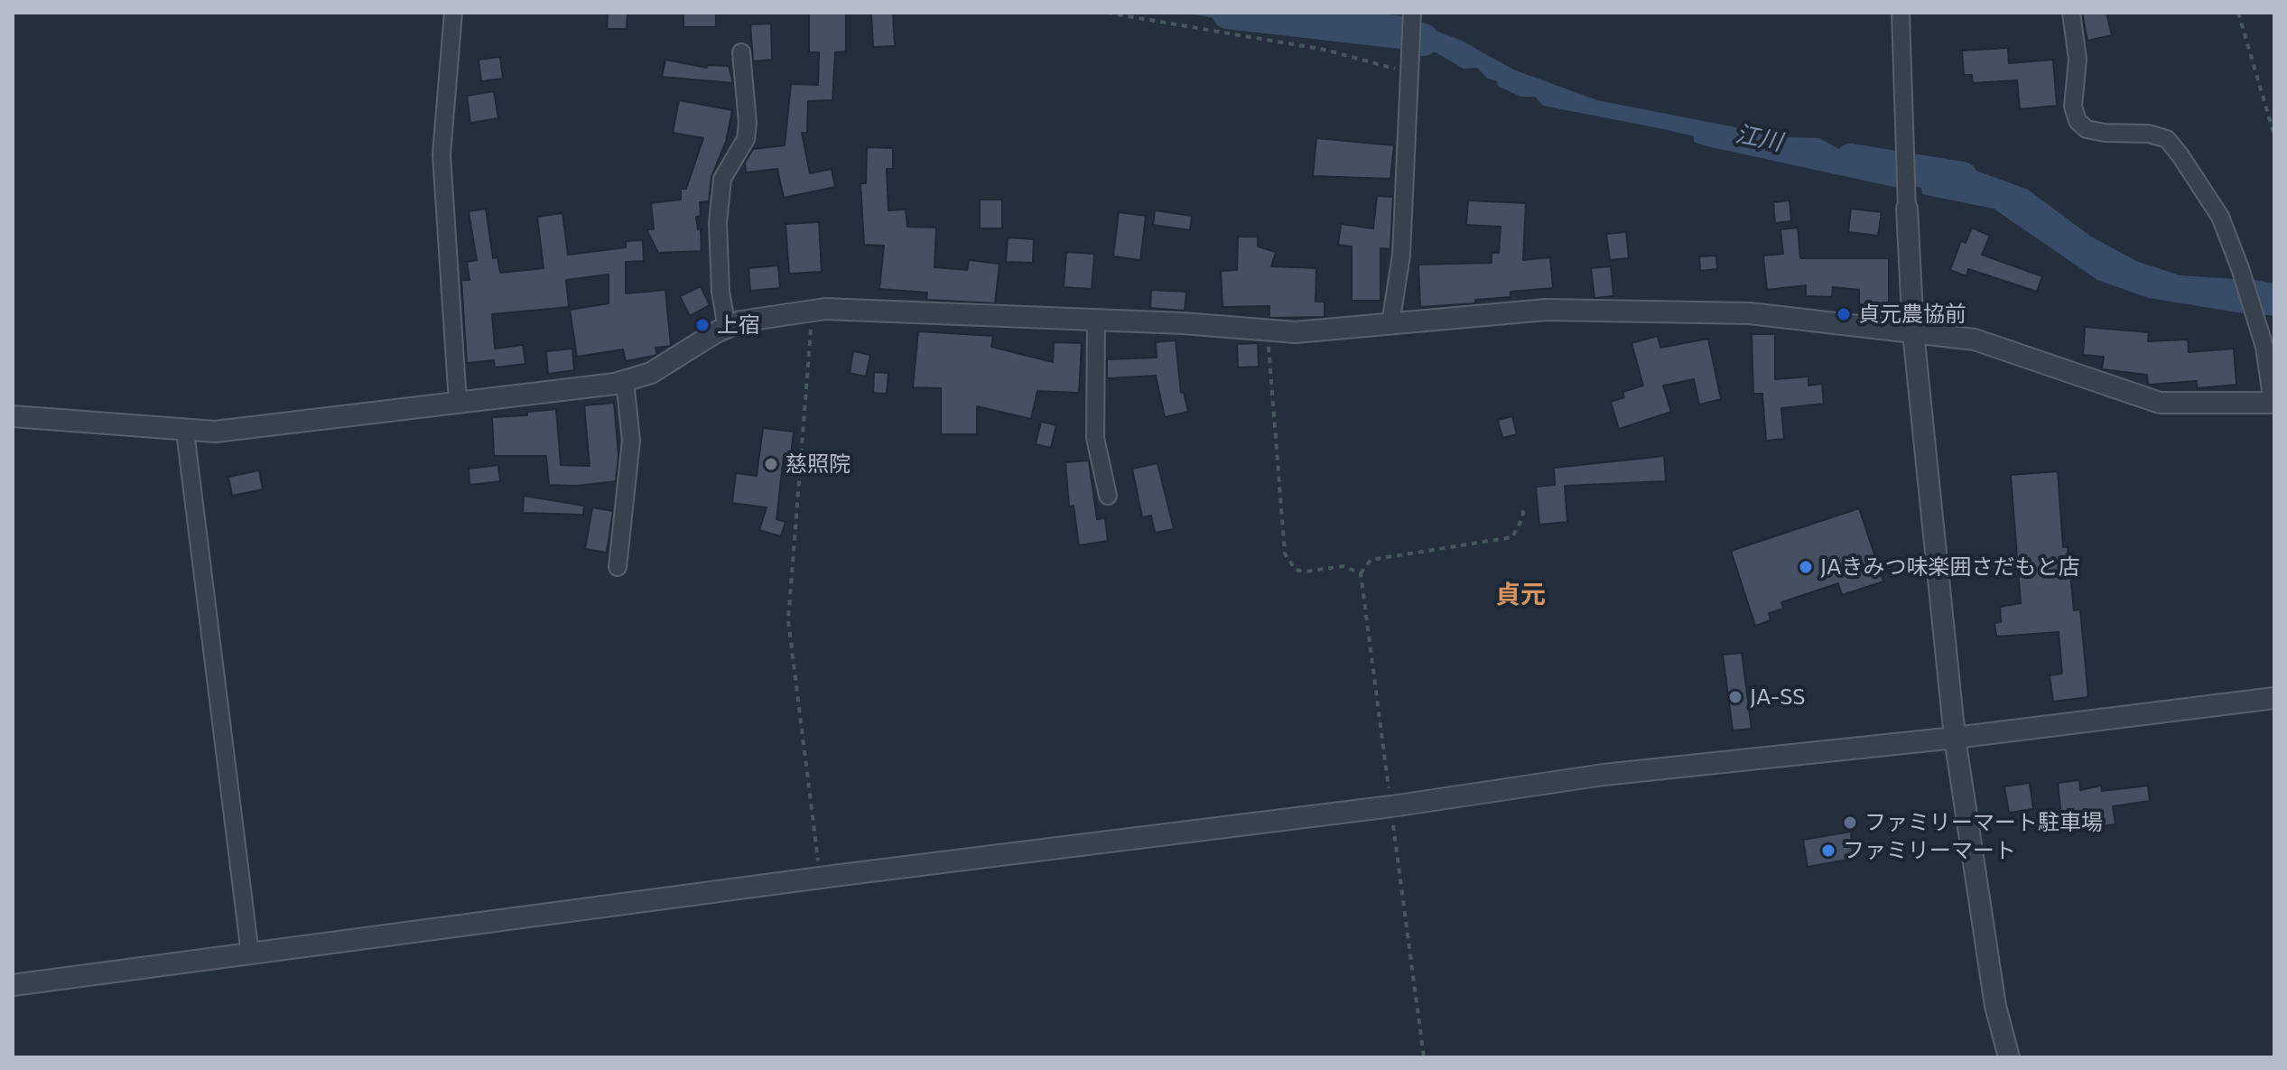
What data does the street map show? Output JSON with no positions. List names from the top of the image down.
{
  "districts": ["貞元"],
  "water": ["江川"],
  "places": [
    "貞元農協前",
    "上宿",
    "慈照院",
    "JAきみつ味楽囲さだもと店",
    "JA-SS",
    "ファミリーマート駐車場",
    "ファミリーマート"
  ]
}
